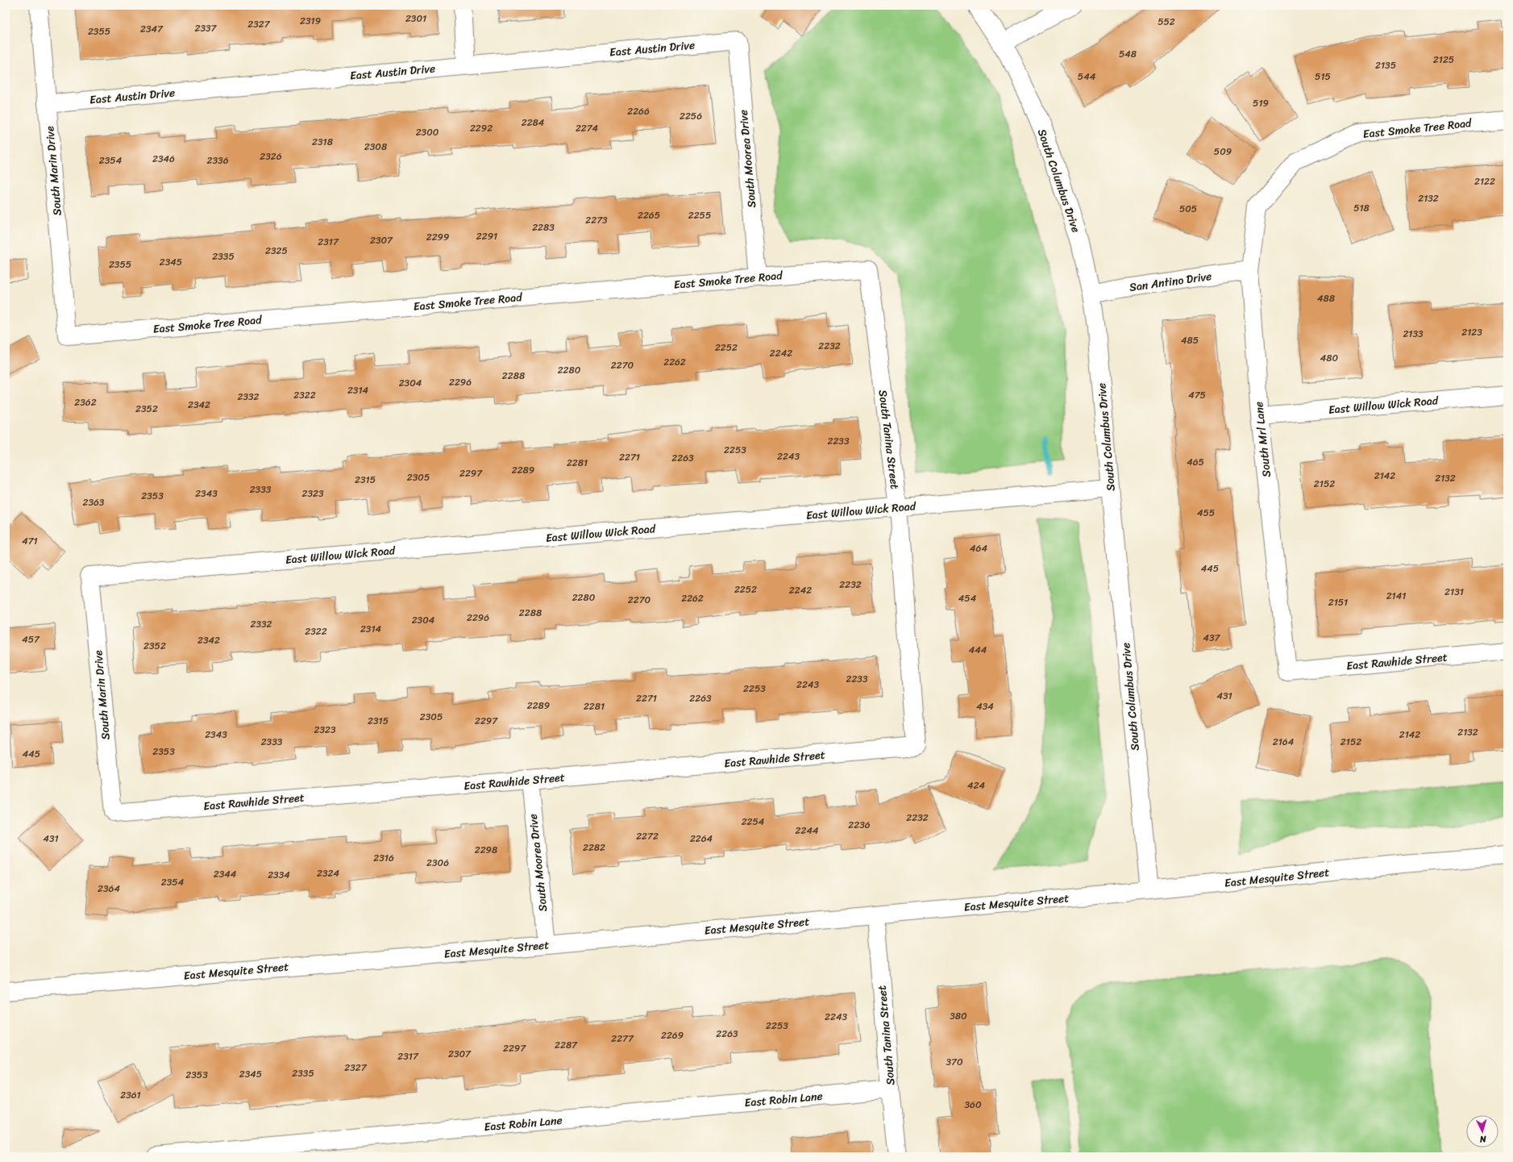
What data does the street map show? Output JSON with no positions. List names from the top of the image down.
{
  "streets": {
    "street": [
      "East Austin Drive",
      "East Smoke Tree Road",
      "South Moorea Drive",
      "South Marin Drive",
      "South Columbus Drive",
      "San Antino Drive",
      "East Willow Wick Road",
      "South Tanina Street",
      "South Mrl Lane",
      "East Rawhide Street",
      "East Mesquite Street",
      "East Robin Lane"
    ]
  },
  "crossings": [
    ["East Austin Drive", "South Moorea Drive"],
    ["East Austin Drive", "South Marin Drive"],
    ["East Smoke Tree Road", "South Moorea Drive"],
    ["East Smoke Tree Road", "South Marin Drive"],
    ["East Smoke Tree Road", "South Tanina Street"],
    ["East Smoke Tree Road", "South Mrl Lane"],
    ["South Moorea Drive", "East Rawhide Street"],
    ["South Moorea Drive", "East Mesquite Street"],
    ["South Marin Drive", "East Willow Wick Road"],
    ["South Marin Drive", "East Rawhide Street"],
    ["South Columbus Drive", "San Antino Drive"],
    ["South Columbus Drive", "East Willow Wick Road"],
    ["South Columbus Drive", "East Mesquite Street"],
    ["San Antino Drive", "South Mrl Lane"],
    ["East Willow Wick Road", "South Tanina Street"],
    ["East Willow Wick Road", "South Mrl Lane"],
    ["South Tanina Street", "East Rawhide Street"],
    ["South Tanina Street", "East Mesquite Street"],
    ["South Tanina Street", "East Robin Lane"],
    ["South Mrl Lane", "East Rawhide Street"]
  ],
  "house_numbers": [
    "2301",
    "2319",
    "552",
    "2327",
    "2337",
    "2347",
    "2355",
    "548",
    "2125",
    "2135",
    "544",
    "515",
    "519",
    "2266",
    "2256",
    "2284",
    "2292",
    "2274",
    "2300",
    "2318",
    "2308",
    "509",
    "2326",
    "2346",
    "2354",
    "2336",
    "2122",
    "2132",
    "518",
    "505",
    "2265",
    "2255",
    "2273",
    "2283",
    "2291",
    "2299",
    "2307",
    "2317",
    "2325",
    "2335",
    "2345",
    "2355",
    "488",
    "2123",
    "2133",
    "485",
    "2232",
    "2252",
    "2242",
    "480",
    "2262",
    "2270",
    "2280",
    "2288",
    "2296",
    "2304",
    "2314",
    "2322",
    "475",
    "2332",
    "2362",
    "2342",
    "2352",
    "2233",
    "2253",
    "2243",
    "2271",
    "2263",
    "465",
    "2281",
    "2289",
    "2297",
    "2142",
    "2305",
    "2132",
    "2315",
    "2152",
    "2333",
    "2343",
    "2323",
    "2353",
    "2363",
    "455",
    "471",
    "464",
    "445",
    "2232",
    "2252",
    "2242",
    "2131",
    "2141",
    "2280",
    "2262",
    "454",
    "2270",
    "2151",
    "2288",
    "2296",
    "2304",
    "2332",
    "2314",
    "2322",
    "437",
    "457",
    "2342",
    "2352",
    "444",
    "2233",
    "2243",
    "2253",
    "431",
    "2271",
    "2263",
    "2289",
    "2281",
    "434",
    "2305",
    "2315",
    "2297",
    "2323",
    "2132",
    "2343",
    "2142",
    "2333",
    "2164",
    "2152",
    "2353",
    "445",
    "424",
    "2232",
    "2254",
    "2236",
    "2244",
    "2272",
    "431",
    "2264",
    "2282",
    "2298",
    "2316",
    "2306",
    "2324",
    "2344",
    "2334",
    "2354",
    "2364",
    "380",
    "2243",
    "2253",
    "2263",
    "2269",
    "2277",
    "2287",
    "2297",
    "2307",
    "2317",
    "370",
    "2327",
    "2335",
    "2345",
    "2353",
    "2361",
    "360"
  ],
  "north": "bottom"
}
